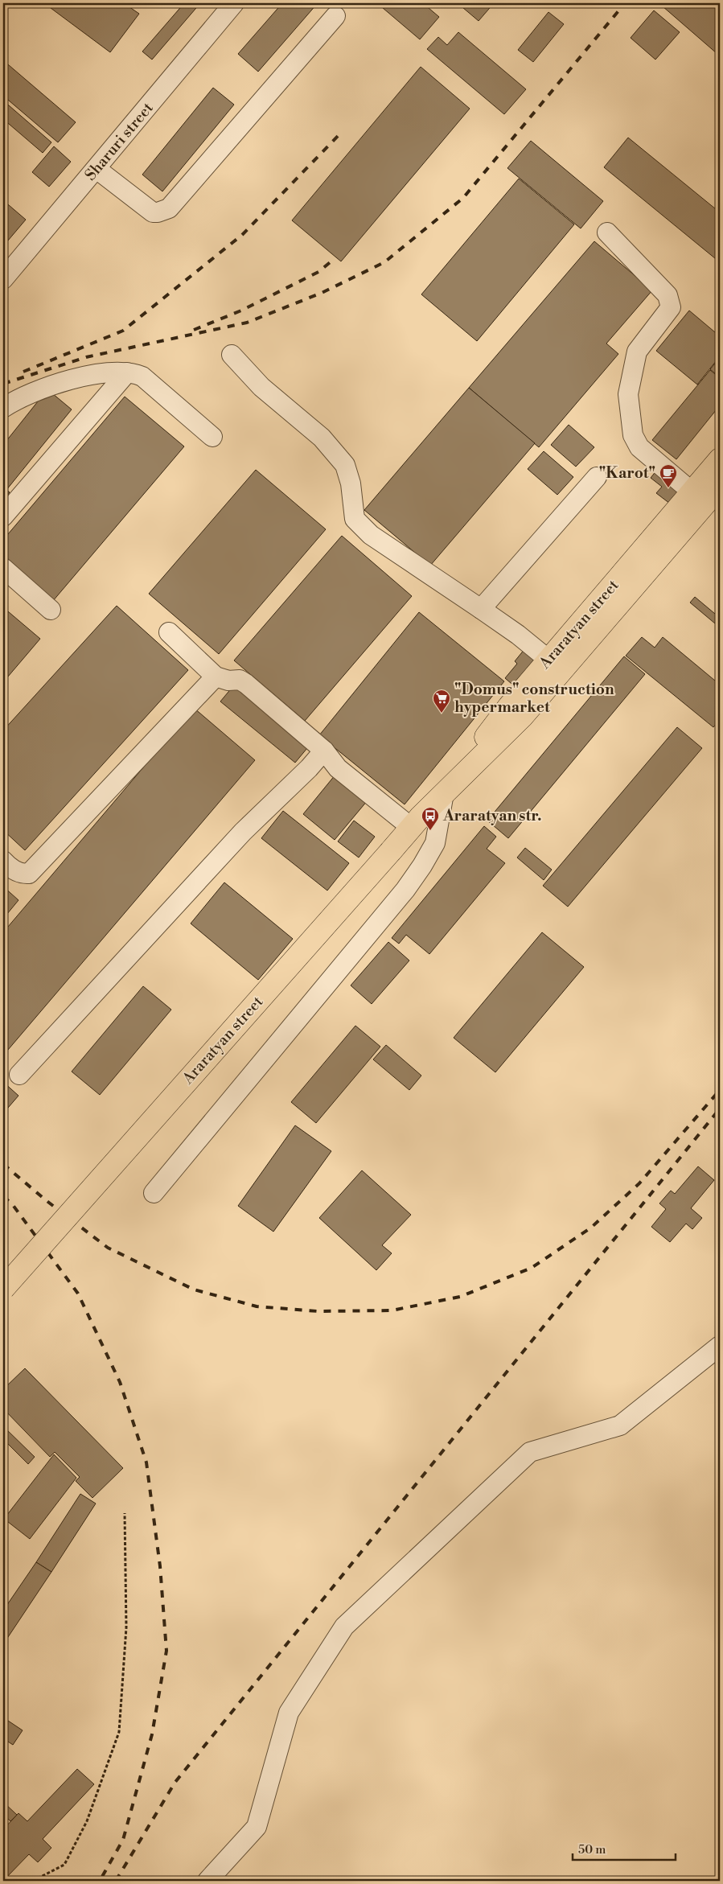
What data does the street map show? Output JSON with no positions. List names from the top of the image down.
{
  "streets": {
    "main road": ["Araratyan street"],
    "street": ["Sharuri street"]
  },
  "places": {
    "cafe": ["\"Karot\""],
    "supermarket": ["\"Domus\" construction hypermarket"],
    "bus stop": ["Araratyan str."]
  },
  "scale_bar": "50 m"
}
